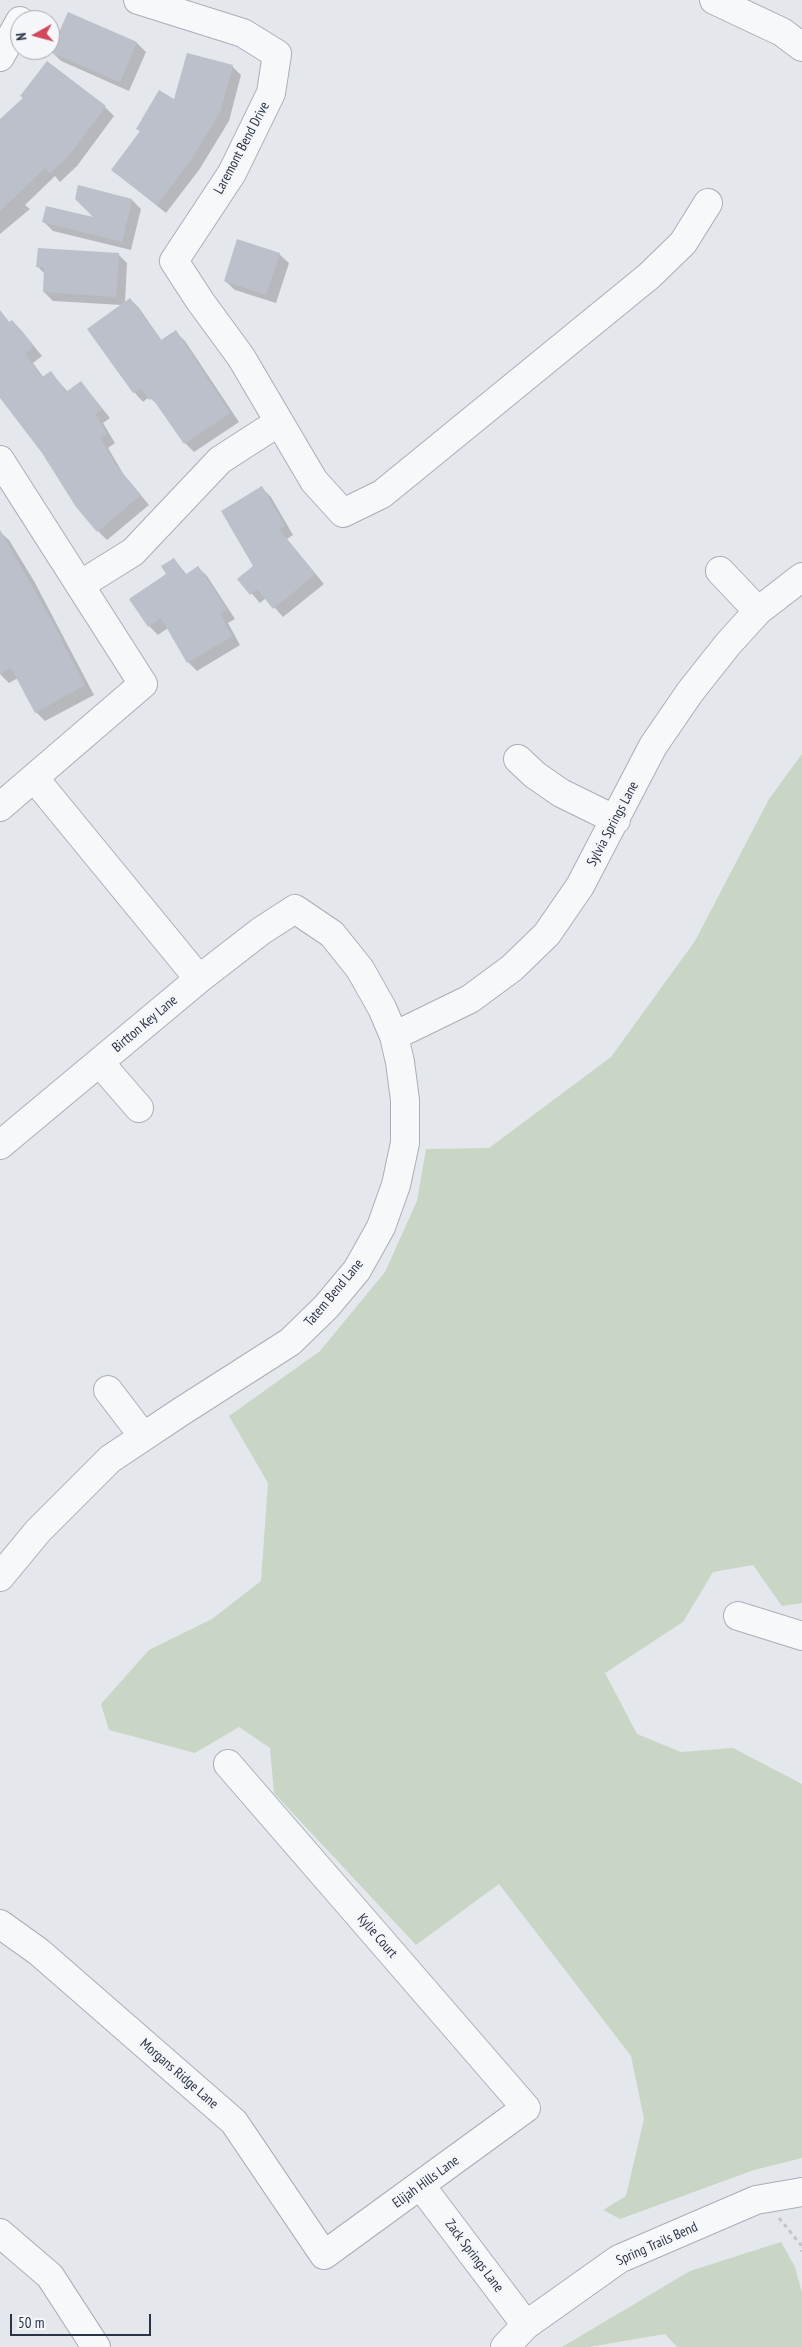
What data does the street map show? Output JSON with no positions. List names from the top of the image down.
{
  "streets": {
    "street": [
      "Laremont Bend Drive",
      "Sylvia Springs Lane",
      "Birtton Key Lane",
      "Tatem Bend Lane",
      "Kylie Court",
      "Morgans Ridge Lane",
      "Elijah Hills Lane",
      "Spring Trails Bend",
      "Zack Springs Lane"
    ]
  },
  "crossings": [
    ["Sylvia Springs Lane", "Tatem Bend Lane"],
    ["Birtton Key Lane", "Tatem Bend Lane"],
    ["Kylie Court", "Elijah Hills Lane"],
    ["Morgans Ridge Lane", "Elijah Hills Lane"],
    ["Elijah Hills Lane", "Zack Springs Lane"],
    ["Spring Trails Bend", "Zack Springs Lane"]
  ],
  "scale_bar": "50 m",
  "north": "left"
}
